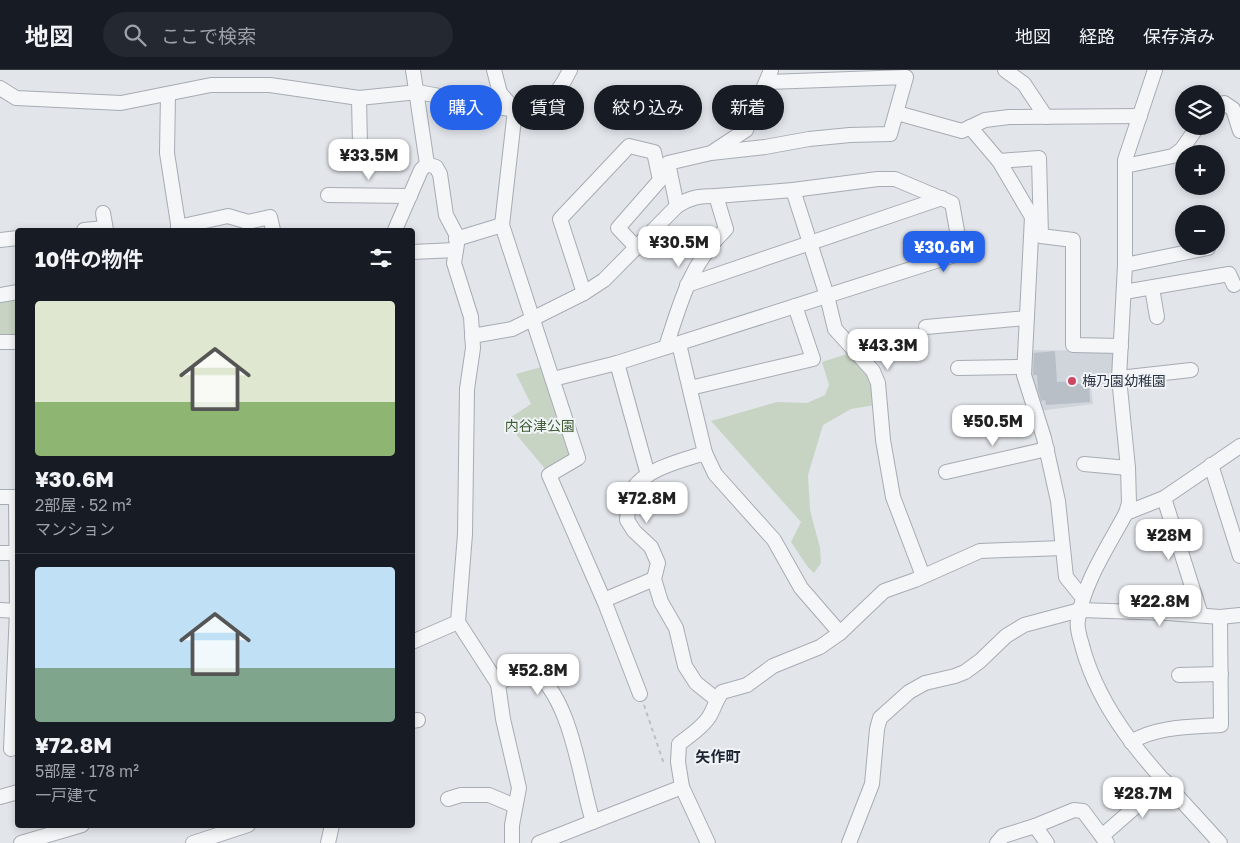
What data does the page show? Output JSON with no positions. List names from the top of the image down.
{
  "districts": ["矢作町"],
  "parks": ["内谷津公園"],
  "places": ["梅乃園幼稚園"],
  "page": {
    "header": "地図",
    "search": "ここで検索",
    "nav": ["地図", "経路", "保存済み"],
    "map_buttons": ["+", "−"],
    "chip": [
      "購入",
      "賃貸",
      "絞り込み",
      "新着"
    ],
    "price": [
      "¥33.5M",
      "¥30.5M",
      "¥30.6M",
      "¥43.3M",
      "¥50.5M",
      "¥72.8M",
      "¥28M",
      "¥22.8M",
      "¥52.8M",
      "¥28.7M"
    ],
    "heading": "10件の物件",
    "list": [
      {
        "name": "¥30.6M",
        "note": "2部屋 · 52 m² · マンション"
      },
      {
        "name": "¥72.8M",
        "note": "5部屋 · 178 m² · 一戸建て"
      }
    ]
  }
}
